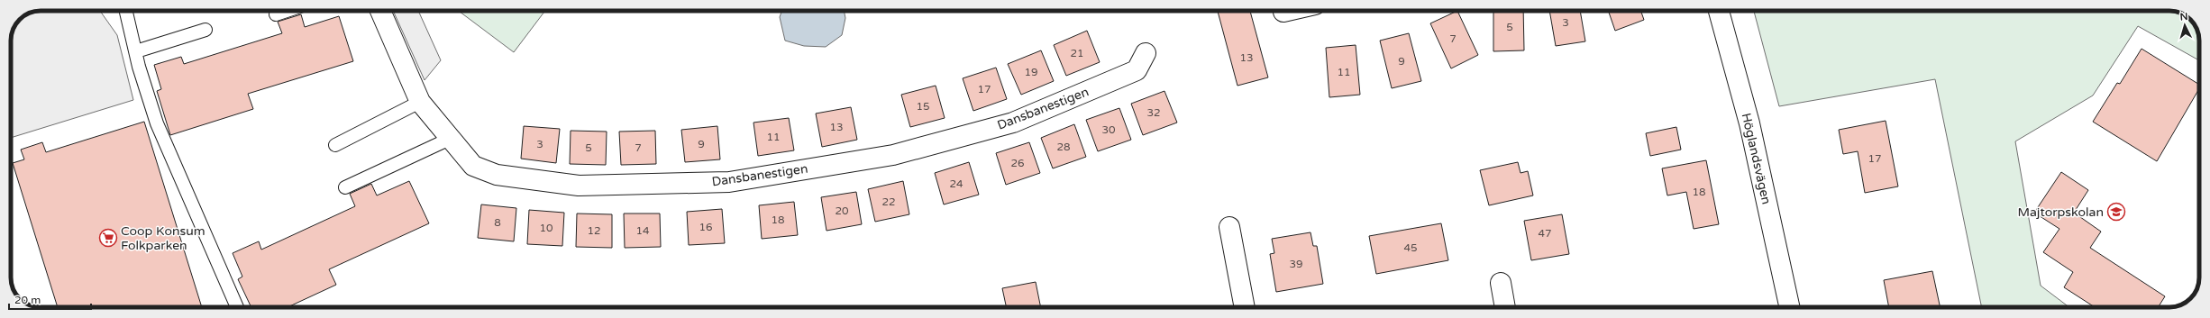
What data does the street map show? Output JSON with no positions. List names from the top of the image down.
{
  "streets": {
    "street": ["Dansbanestigen", "Höglandsvägen"]
  },
  "places": {
    "school or university": ["Majtorpskolan"],
    "supermarket": ["Coop Konsum Folkparken"]
  },
  "house_numbers": [
    "3",
    "5",
    "7",
    "21",
    "13",
    "9",
    "19",
    "11",
    "17",
    "15",
    "32",
    "13",
    "30",
    "11",
    "3",
    "9",
    "28",
    "5",
    "7",
    "17",
    "26",
    "24",
    "18",
    "22",
    "20",
    "18",
    "8",
    "16",
    "10",
    "12",
    "14",
    "47",
    "45",
    "39"
  ],
  "scale_bar": "20 m",
  "north": "top"
}
